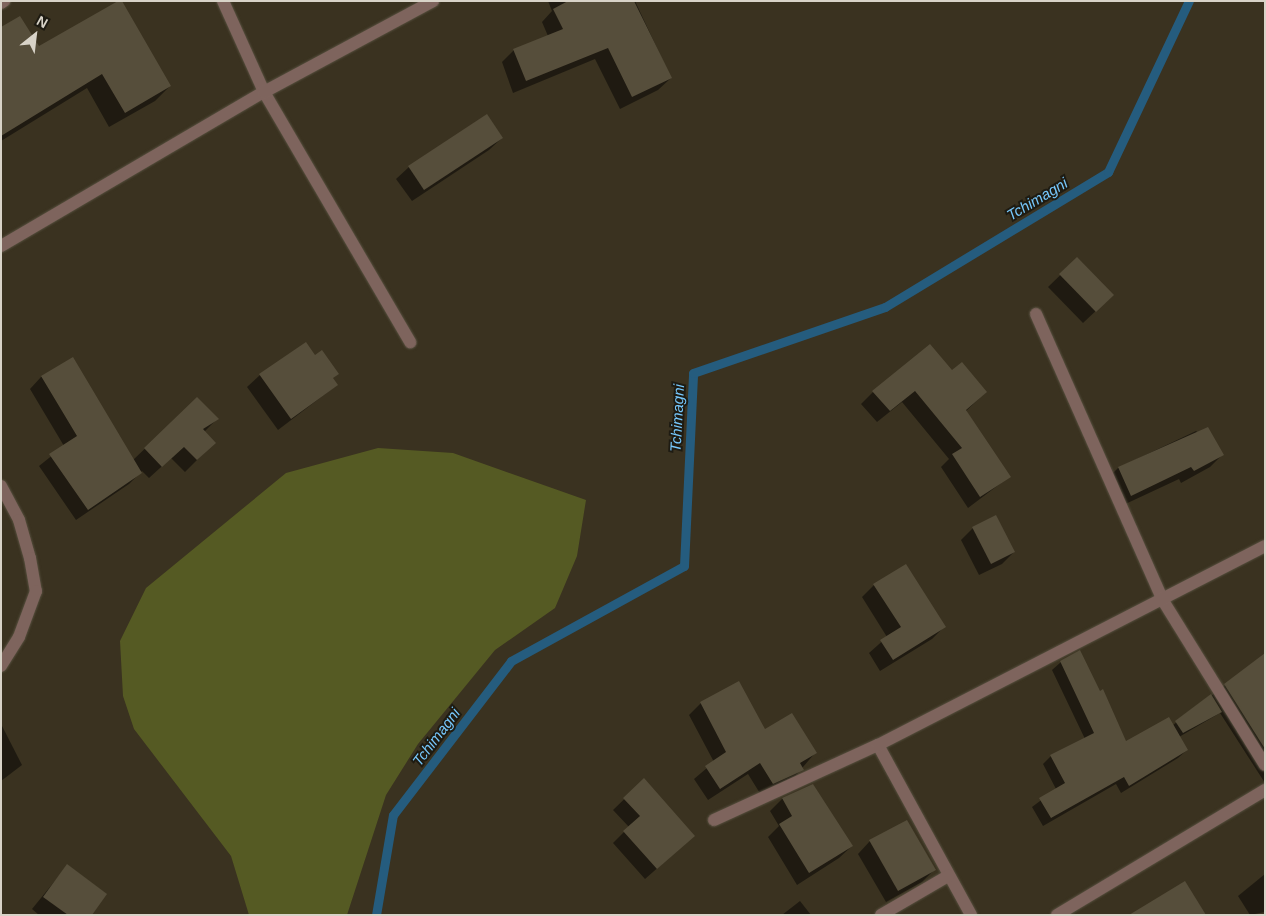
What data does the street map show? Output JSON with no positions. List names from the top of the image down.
{
  "water": ["Tchimagni"],
  "north": "top right"
}
